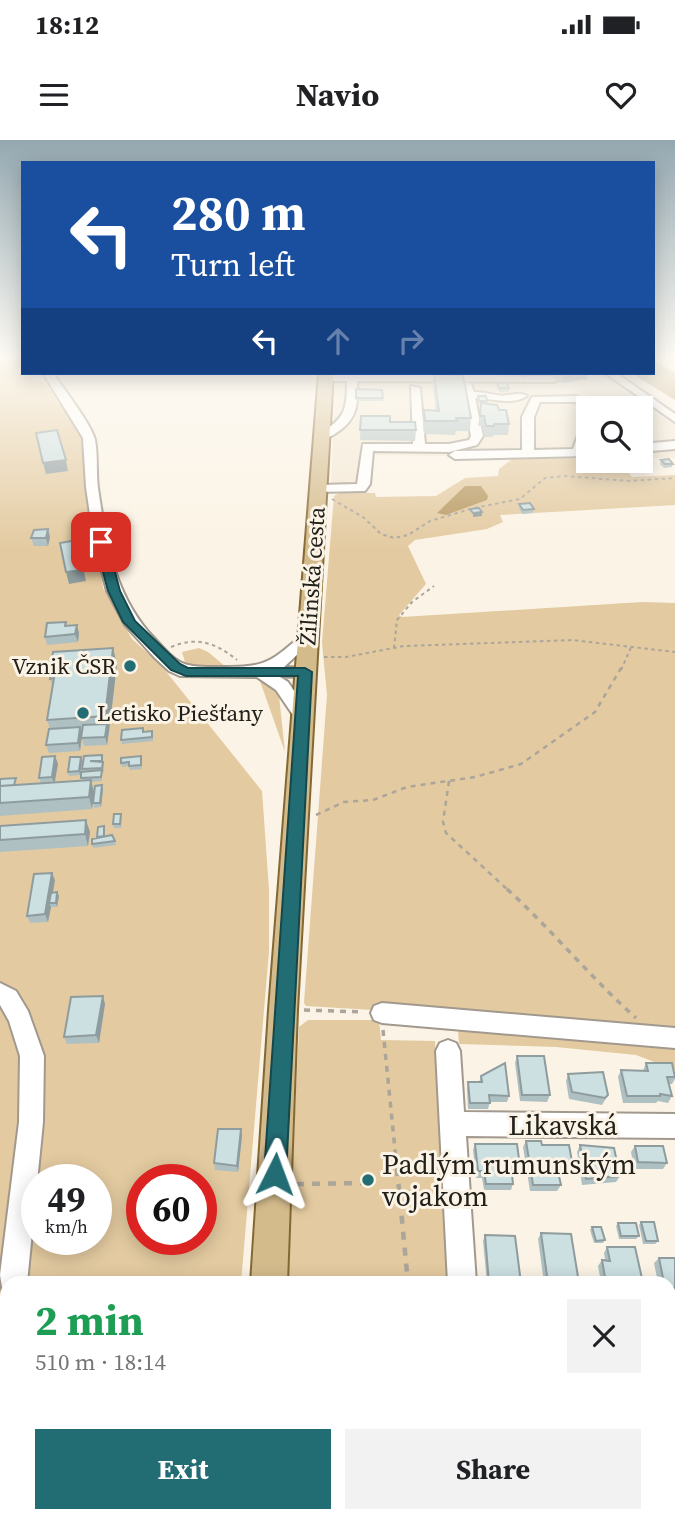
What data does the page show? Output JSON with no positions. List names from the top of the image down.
{
  "streets": {
    "main road": ["Žilinská cesta"],
    "street": ["Likavská"]
  },
  "places": ["Vznik ČSR", "Letisko Piešťany", "Padlým rumunským vojakom"],
  "page": {
    "status": "18:12",
    "header": "Navio",
    "turn": ["280 m", "Turn left"],
    "speed": "49 km/h",
    "limit": "60",
    "heading": ["2 min", "510 m · 18:14"],
    "buttons": ["Exit", "Share"]
  }
}
